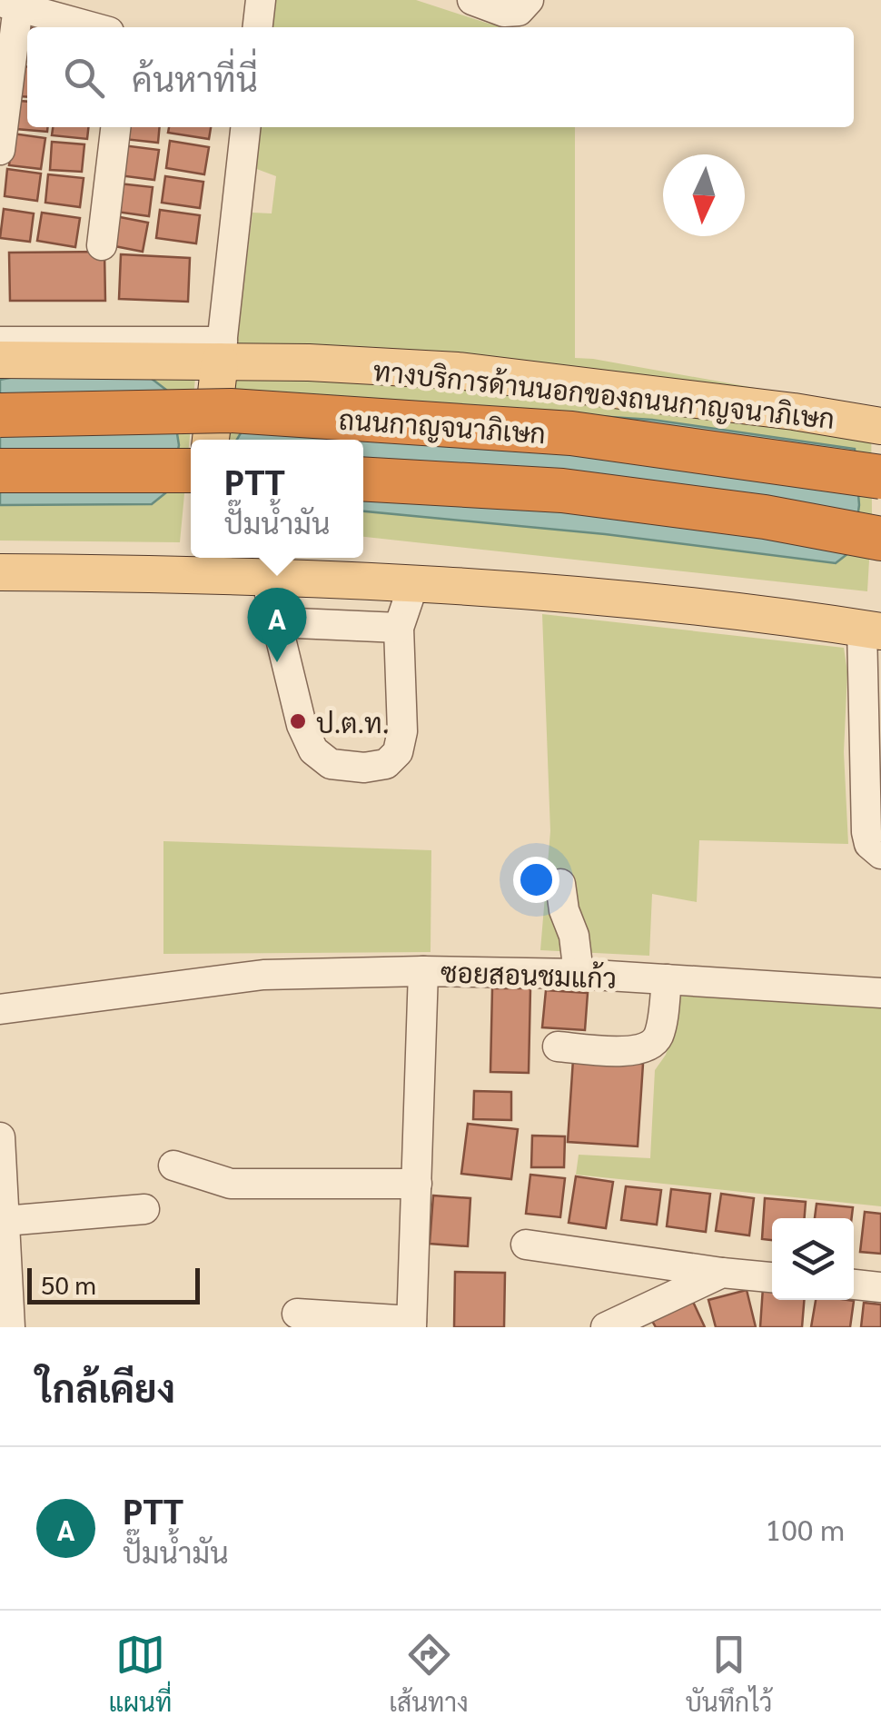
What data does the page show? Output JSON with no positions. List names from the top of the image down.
{
  "streets": {
    "highway": ["ถนนกาญจนาภิเษก"],
    "main road": ["ทางบริการด้านนอกของถนนกาญจนาภิเษก"],
    "street": ["ซอยสอนชมแก้ว"]
  },
  "places": ["ป.ต.ท."],
  "scale_bar": "50 m",
  "north": "bottom",
  "page": {
    "search": "ค้นหาที่นี่",
    "popup": ["PTT", "ปั๊มน้ำมัน"],
    "pins": "A",
    "scale": "50 m",
    "heading": "ใกล้เคียง",
    "list": [
      {
        "mark": "A",
        "name": "PTT",
        "note": "ปั๊มน้ำมัน",
        "value": "100 m"
      }
    ],
    "nav": ["แผนที่", "เส้นทาง", "บันทึกไว้"]
  }
}
